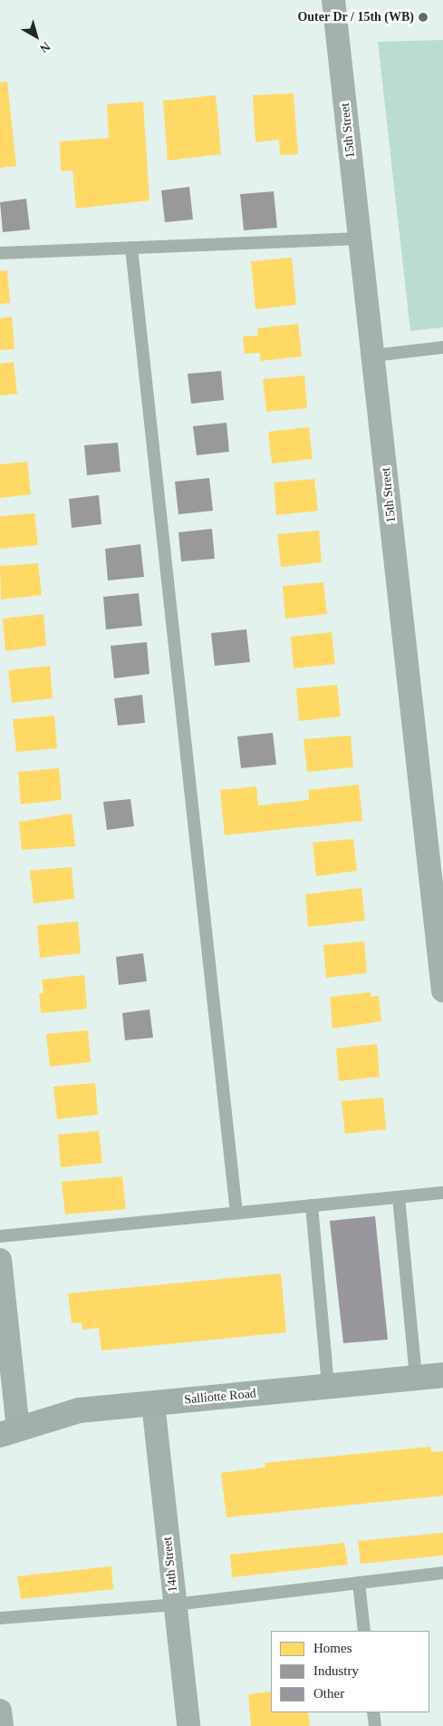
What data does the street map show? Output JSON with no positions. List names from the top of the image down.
{
  "streets": {
    "street": ["15th Street", "Salliotte Road", "14th Street"]
  },
  "crossings": [
    ["Salliotte Road", "14th Street"]
  ],
  "places": ["Outer Dr / 15th (WB)"],
  "legend": ["Homes", "Industry", "Other"],
  "north": "bottom right"
}
